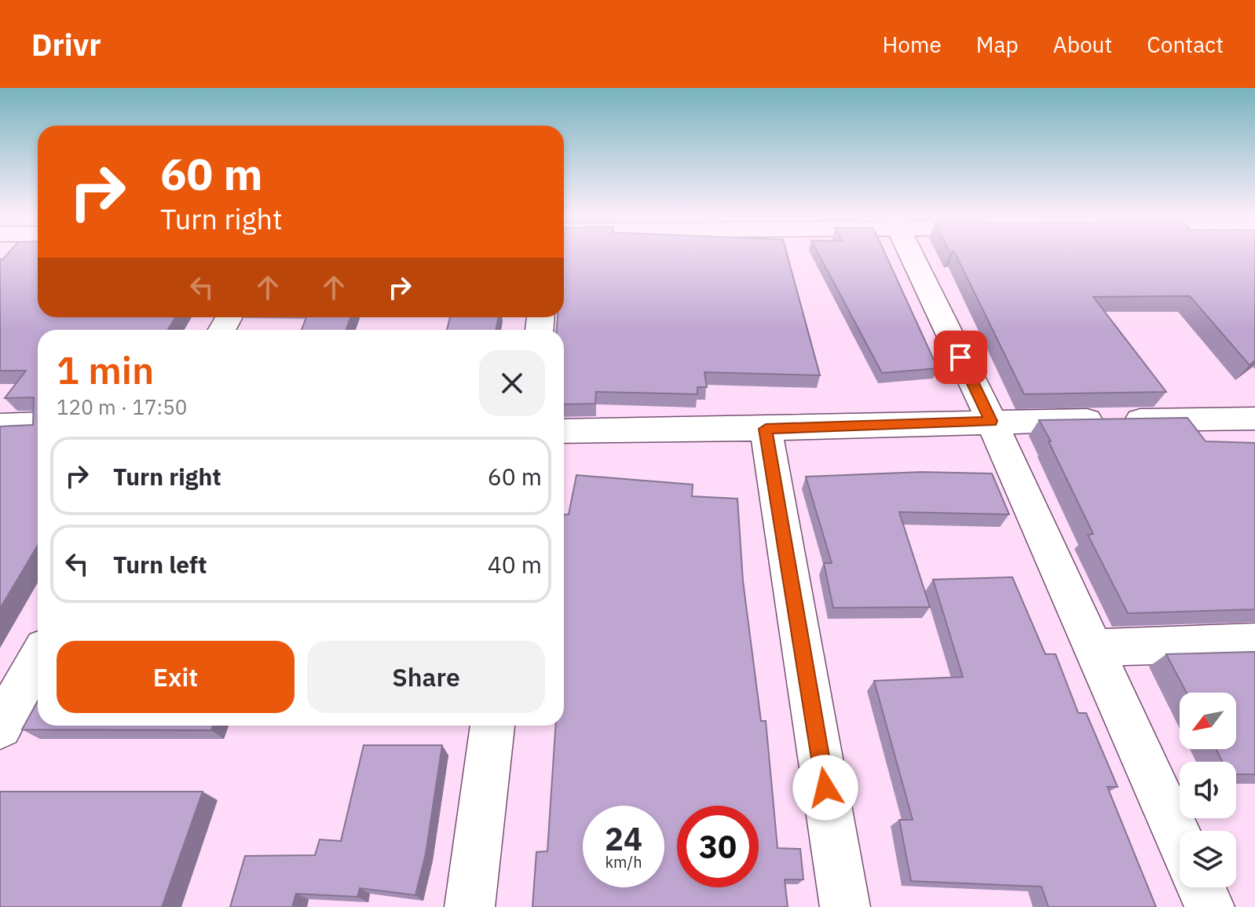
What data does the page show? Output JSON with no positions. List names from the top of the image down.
{
  "north": "bottom left",
  "page": {
    "header": "Drivr",
    "nav": [
      "Home",
      "Map",
      "About",
      "Contact"
    ],
    "turn": ["60 m", "Turn right"],
    "heading": ["1 min", "120 m · 17:50"],
    "list": [
      {
        "name": "Turn right",
        "value": "60 m"
      },
      {
        "name": "Turn left",
        "value": "40 m"
      }
    ],
    "buttons": ["Exit", "Share"],
    "speed": "24 km/h",
    "limit": "30"
  }
}
